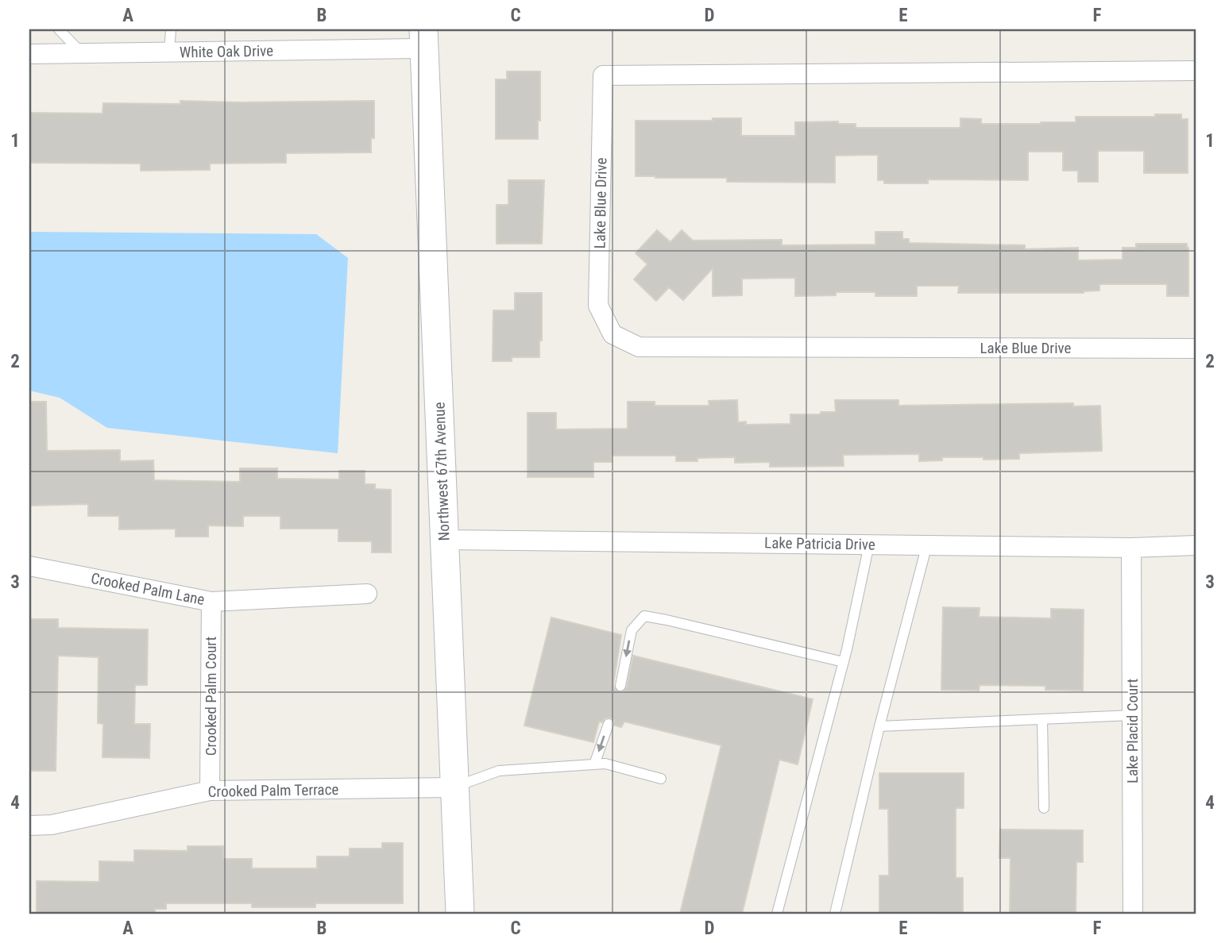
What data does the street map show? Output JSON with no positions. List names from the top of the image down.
{
  "streets": {
    "main road": ["Northwest 67th Avenue"],
    "street": [
      "White Oak Drive",
      "Lake Blue Drive",
      "Lake Patricia Drive",
      "Crooked Palm Lane",
      "Crooked Palm Court",
      "Lake Placid Court",
      "Crooked Palm Terrace"
    ]
  },
  "crossings": [
    ["White Oak Drive", "Northwest 67th Avenue"],
    ["Northwest 67th Avenue", "Lake Patricia Drive"],
    ["Northwest 67th Avenue", "Crooked Palm Terrace"],
    ["Lake Patricia Drive", "Lake Placid Court"],
    ["Crooked Palm Lane", "Crooked Palm Court"],
    ["Crooked Palm Court", "Crooked Palm Terrace"]
  ],
  "grid": {
    "columns": [
      "A",
      "B",
      "C",
      "D",
      "E",
      "F"
    ],
    "rows": [
      "1",
      "2",
      "3",
      "4"
    ]
  }
}
